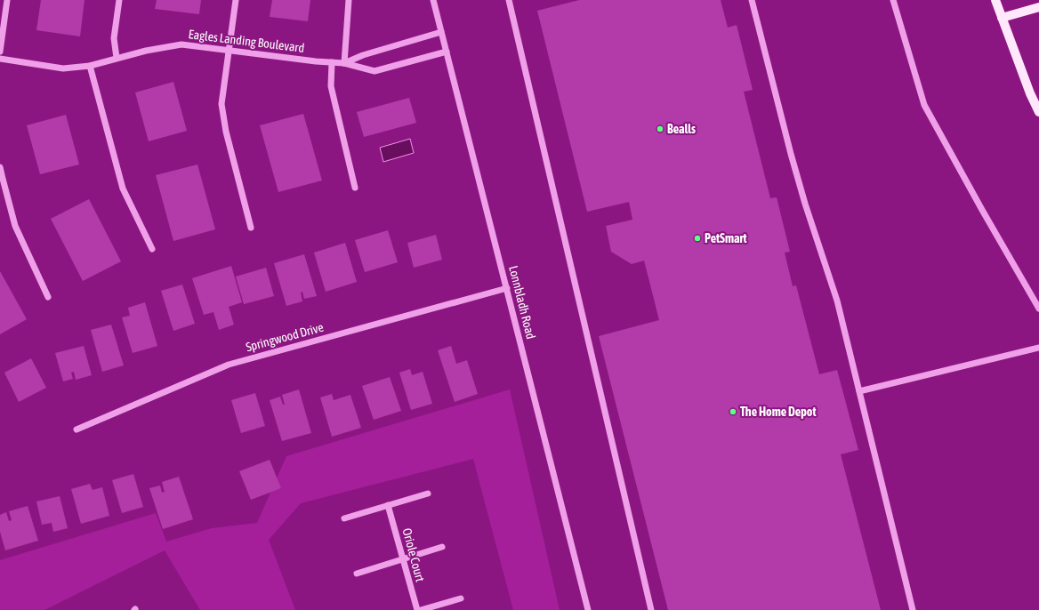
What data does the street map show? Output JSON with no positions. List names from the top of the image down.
{
  "streets": {
    "street": [
      "Eagles Landing Boulevard",
      "Lonnbladh Road",
      "Springwood Drive",
      "Oriole Court"
    ]
  },
  "crossings": [
    ["Eagles Landing Boulevard", "Lonnbladh Road"],
    ["Lonnbladh Road", "Springwood Drive"]
  ],
  "places": ["Bealls", "PetSmart", "The Home Depot"]
}
